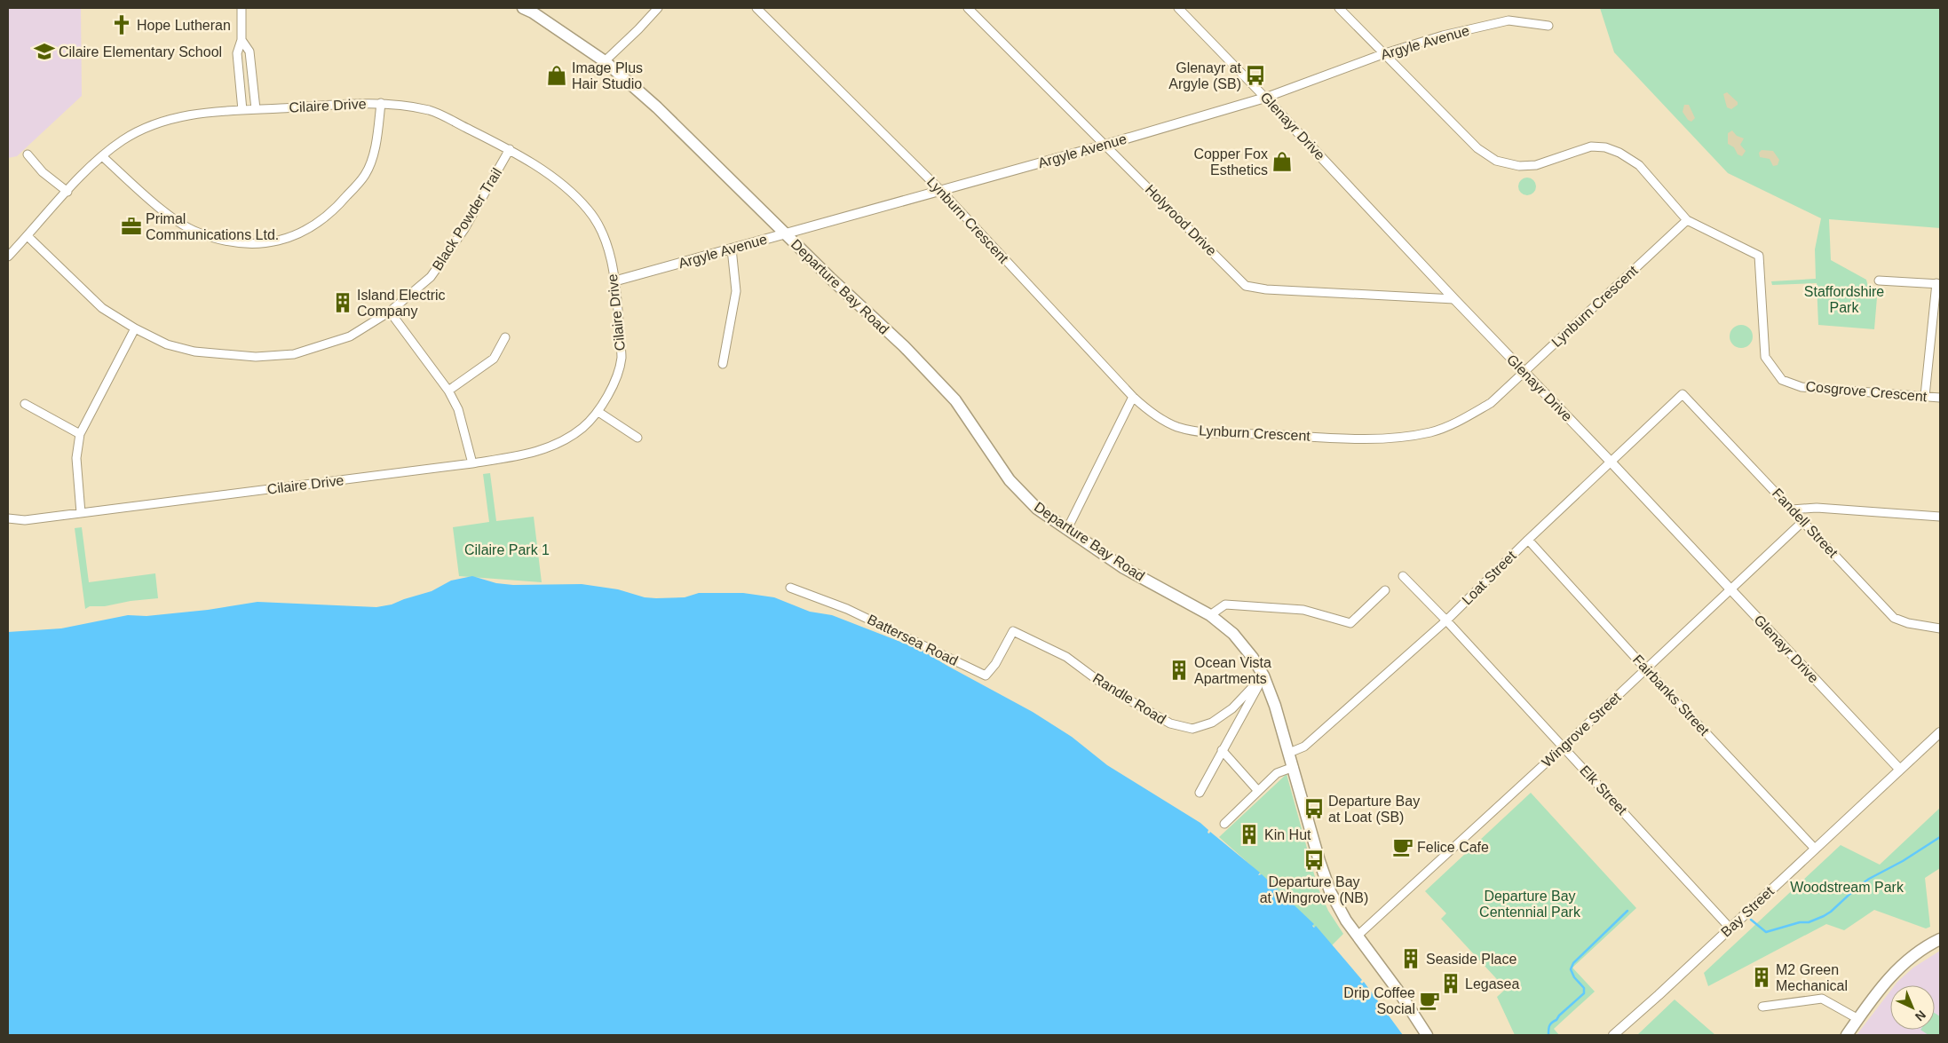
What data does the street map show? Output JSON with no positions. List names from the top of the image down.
{
  "streets": {
    "main road": ["Departure Bay Road"],
    "street": [
      "Argyle Avenue",
      "Cilaire Drive",
      "Glenayr Drive",
      "Black Powder Trail",
      "Lynburn Crescent",
      "Holyrood Drive",
      "Cosgrove Crescent",
      "Fandell Street",
      "Loat Street",
      "Battersea Road",
      "Fairbanks Street",
      "Randle Road",
      "Wingrove Street",
      "Elk Street",
      "Bay Street"
    ]
  },
  "crossings": [
    ["Argyle Avenue", "Cilaire Drive"],
    ["Argyle Avenue", "Glenayr Drive"],
    ["Argyle Avenue", "Lynburn Crescent"],
    ["Argyle Avenue", "Holyrood Drive"],
    ["Argyle Avenue", "Departure Bay Road"],
    ["Argyle Avenue", "Cosgrove Crescent"],
    ["Cilaire Drive", "Black Powder Trail"],
    ["Glenayr Drive", "Lynburn Crescent"],
    ["Glenayr Drive", "Holyrood Drive"],
    ["Glenayr Drive", "Loat Street"],
    ["Glenayr Drive", "Wingrove Street"],
    ["Glenayr Drive", "Bay Street"],
    ["Lynburn Crescent", "Cosgrove Crescent"],
    ["Departure Bay Road", "Loat Street"],
    ["Departure Bay Road", "Randle Road"],
    ["Departure Bay Road", "Wingrove Street"],
    ["Fandell Street", "Loat Street"],
    ["Fandell Street", "Wingrove Street"],
    ["Loat Street", "Fairbanks Street"],
    ["Loat Street", "Elk Street"],
    ["Battersea Road", "Randle Road"],
    ["Fairbanks Street", "Wingrove Street"],
    ["Fairbanks Street", "Bay Street"],
    ["Wingrove Street", "Elk Street"],
    ["Elk Street", "Bay Street"]
  ],
  "parks": [
    "Staffordshire Park",
    "Cilaire Park 1",
    "Woodstream Park",
    "Departure Bay Centennial Park"
  ],
  "places": {
    "church": ["Hope Lutheran"],
    "school or university": ["Cilaire Elementary School"],
    "shop": ["Image Plus Hair Studio", "Copper Fox Esthetics"],
    "bus stop": ["Glenayr at Argyle (SB)", "Departure Bay at Loat (SB)", "Departure Bay at Wingrove (NB)"],
    "office": ["Primal Communications Ltd."],
    "building": [
      "Island Electric Company",
      "Ocean Vista Apartments",
      "Kin Hut",
      "Seaside Place",
      "M2 Green Mechanical",
      "Legasea"
    ],
    "cafe": ["Felice Cafe", "Drip Coffee Social"]
  },
  "north": "bottom right"
}
